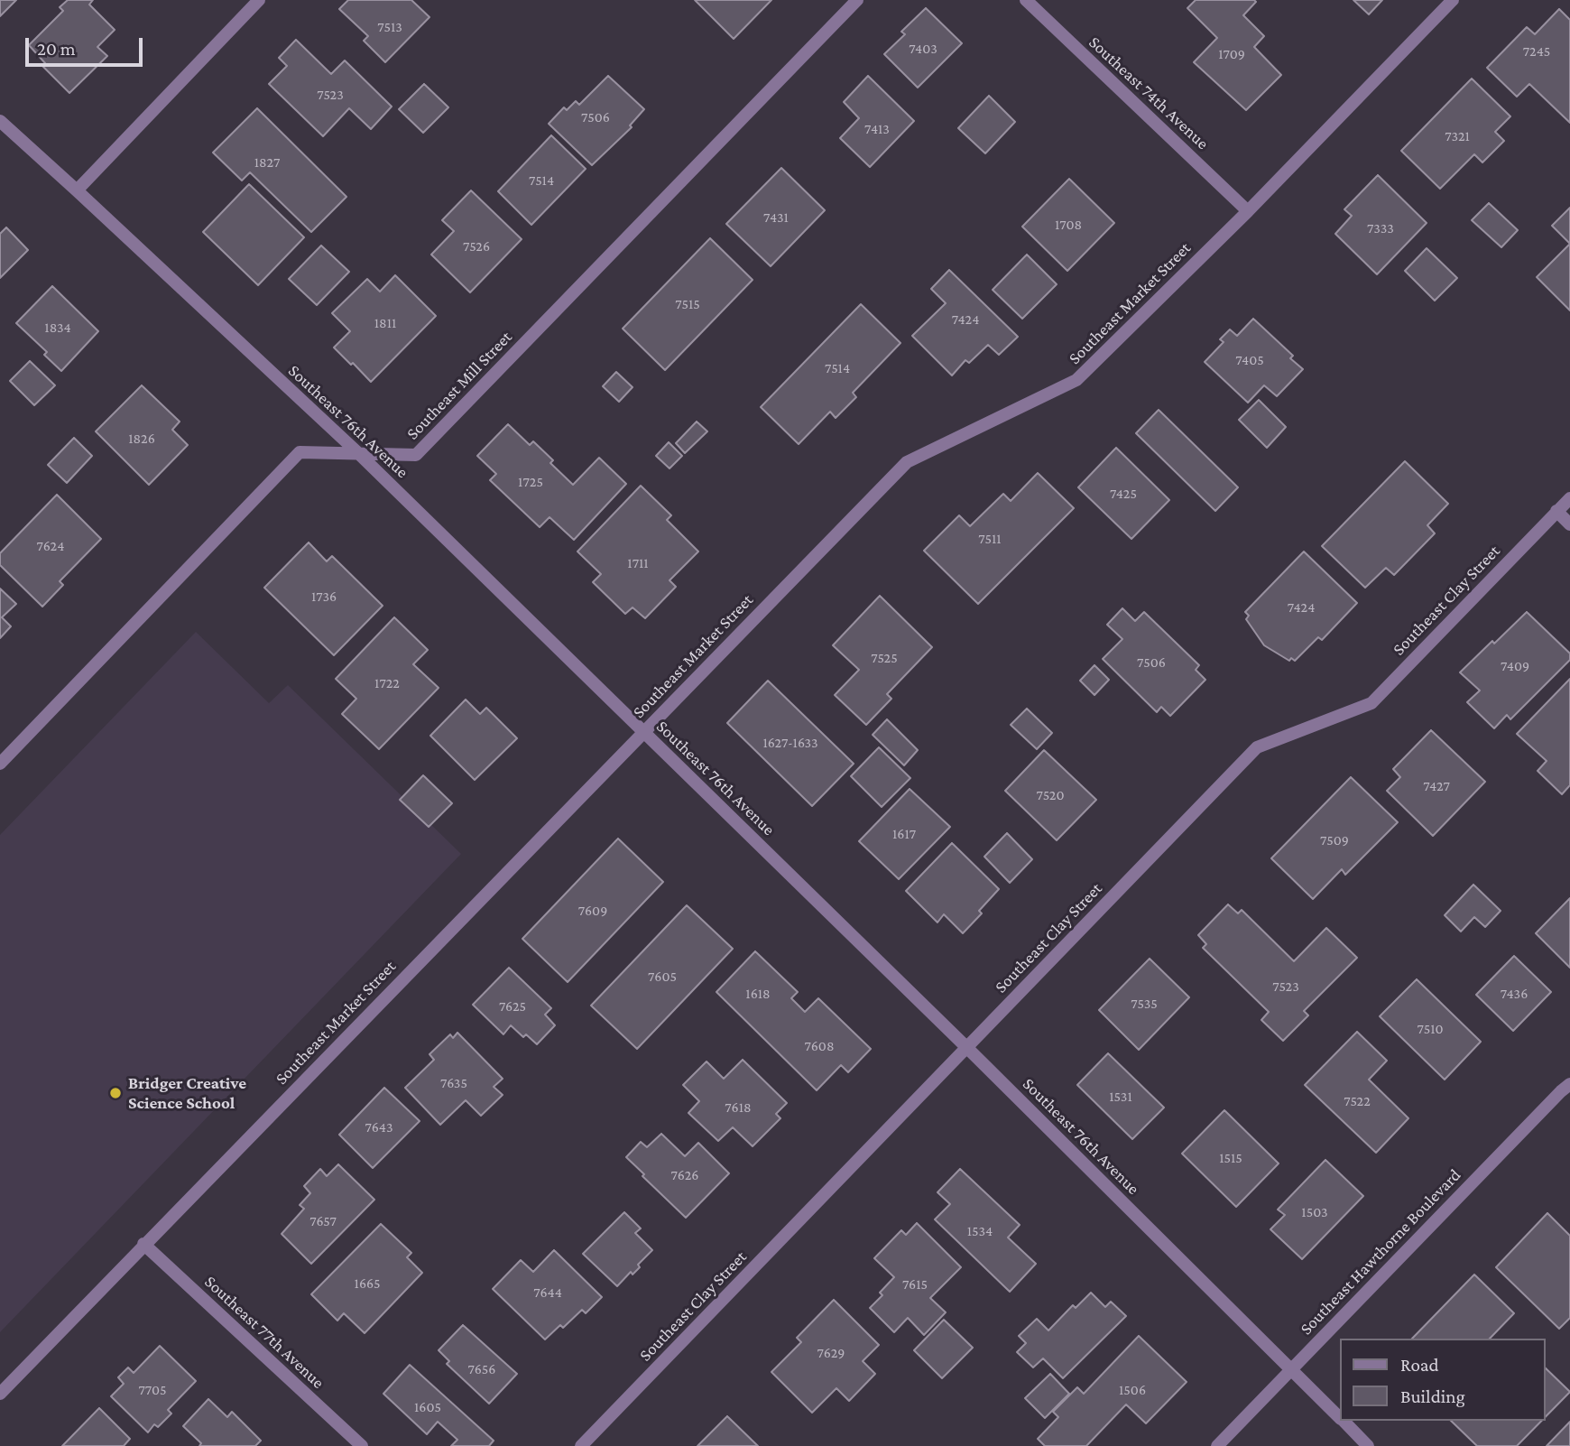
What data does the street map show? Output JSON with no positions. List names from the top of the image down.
{
  "streets": {
    "street": [
      "Southeast 74th Avenue",
      "Southeast Market Street",
      "Southeast Mill Street",
      "Southeast 76th Avenue",
      "Southeast Clay Street",
      "Southeast Hawthorne Boulevard",
      "Southeast 77th Avenue"
    ]
  },
  "crossings": [
    ["Southeast 74th Avenue", "Southeast Market Street"],
    ["Southeast Market Street", "Southeast 76th Avenue"],
    ["Southeast Market Street", "Southeast 77th Avenue"],
    ["Southeast Mill Street", "Southeast 76th Avenue"],
    ["Southeast 76th Avenue", "Southeast Clay Street"],
    ["Southeast 76th Avenue", "Southeast Hawthorne Boulevard"]
  ],
  "places": ["Bridger Creative Science School"],
  "house_numbers": [
    "7513",
    "7403",
    "7245",
    "1709",
    "7523",
    "7506",
    "7413",
    "7321",
    "1827",
    "7514",
    "7431",
    "1708",
    "7333",
    "7526",
    "7515",
    "7424",
    "1811",
    "1834",
    "7405",
    "7514",
    "1826",
    "1725",
    "7425",
    "7511",
    "7624",
    "1711",
    "1736",
    "7424",
    "7525",
    "7506",
    "7409",
    "1722",
    "1627-1633",
    "7427",
    "7520",
    "1617",
    "7509",
    "7609",
    "7605",
    "7523",
    "1618",
    "7436",
    "7535",
    "7625",
    "7510",
    "7608",
    "7635",
    "1531",
    "7522",
    "7618",
    "7643",
    "1515",
    "7626",
    "1503",
    "7657",
    "1534",
    "1665",
    "7615",
    "7644",
    "7629",
    "7656",
    "7705",
    "1506",
    "1605"
  ],
  "legend": ["Road", "Building"],
  "scale_bar": "20 m"
}
